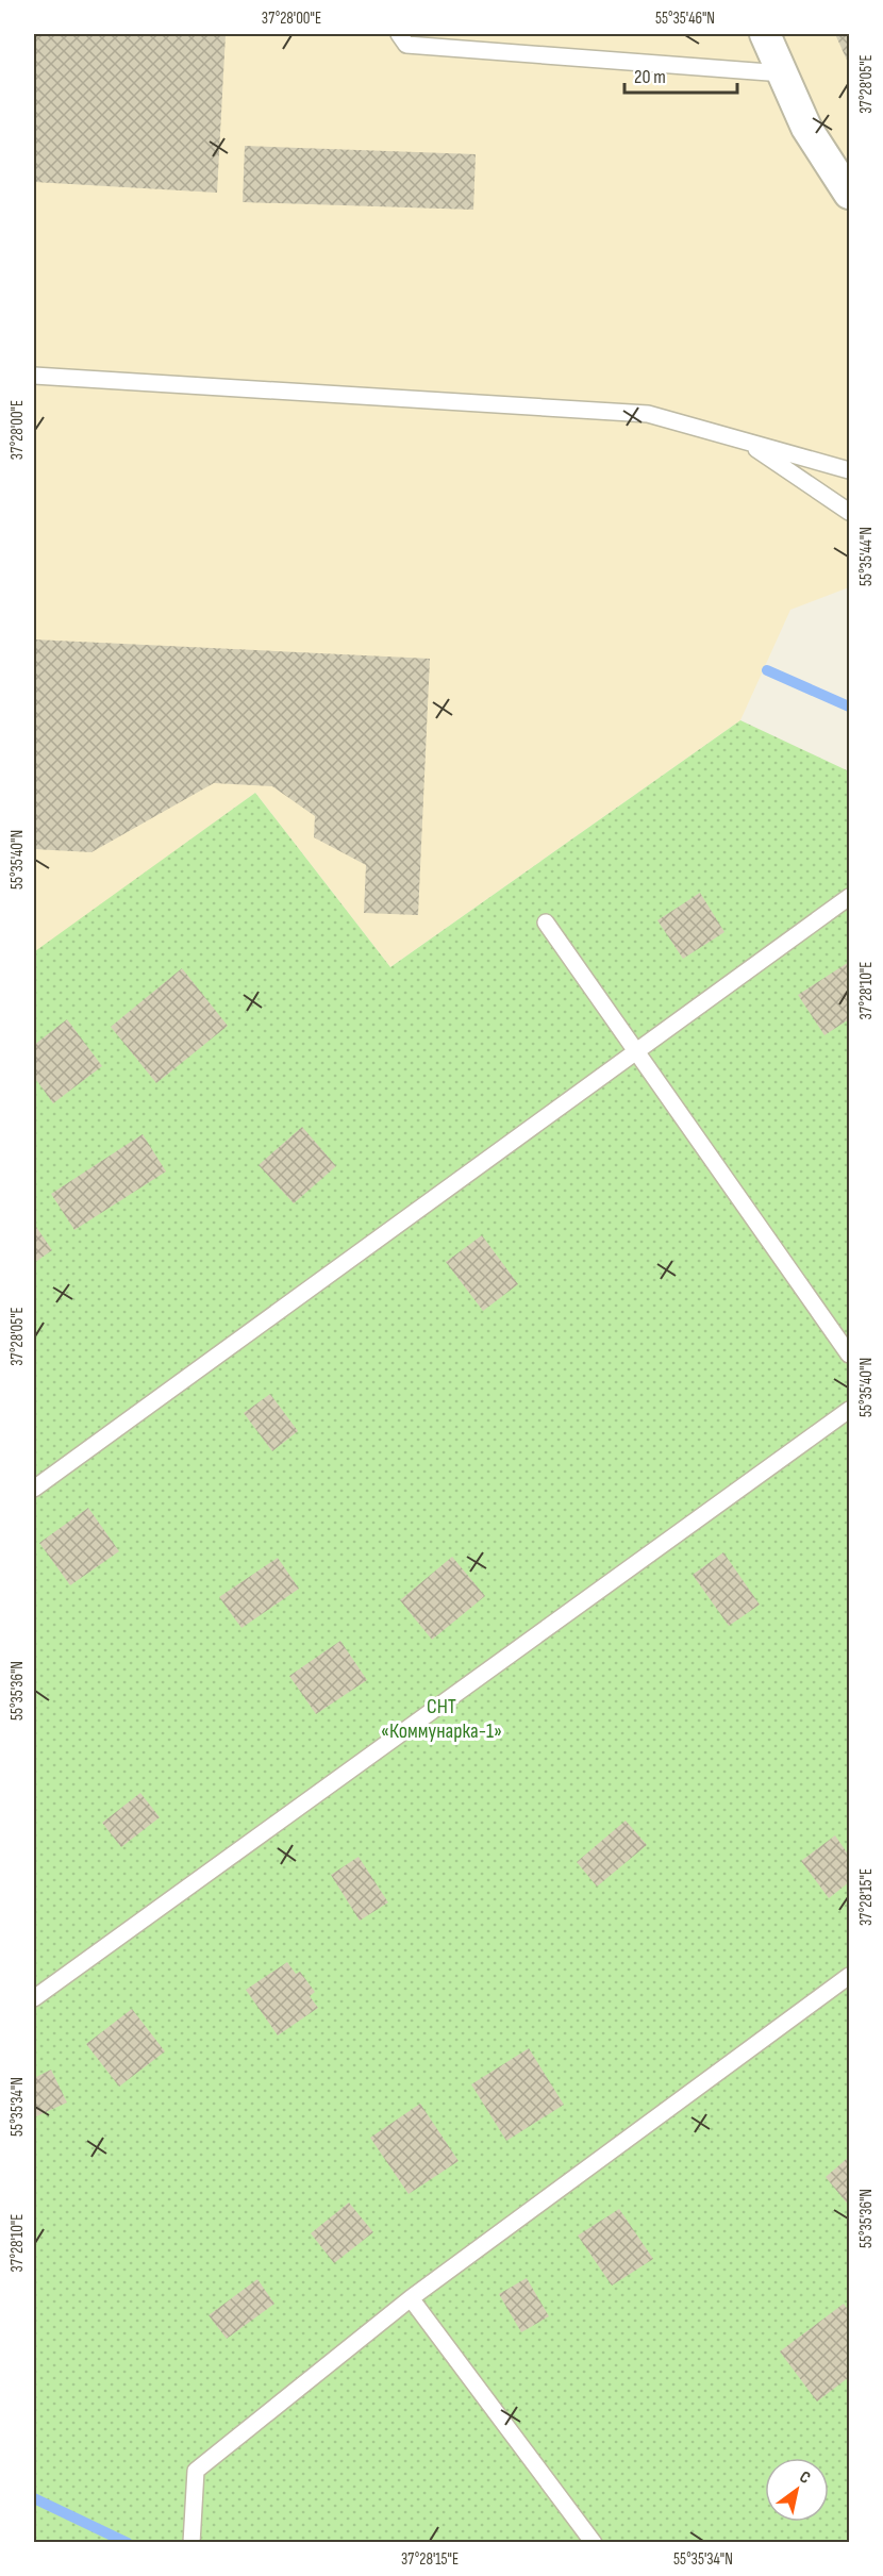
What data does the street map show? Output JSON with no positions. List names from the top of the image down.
{
  "parks": ["СНТ «Коммунарка-1»"],
  "scale_bar": "20 m",
  "north": "top right",
  "coordinates": [
    "37°28'00\"E",
    "55°35'46\"N",
    "37°28'05\"E",
    "55°35'44\"N",
    "55°35'40\"N",
    "37°28'10\"E",
    "55°35'36\"N",
    "37°28'15\"E",
    "55°35'34\"N"
  ]
}
